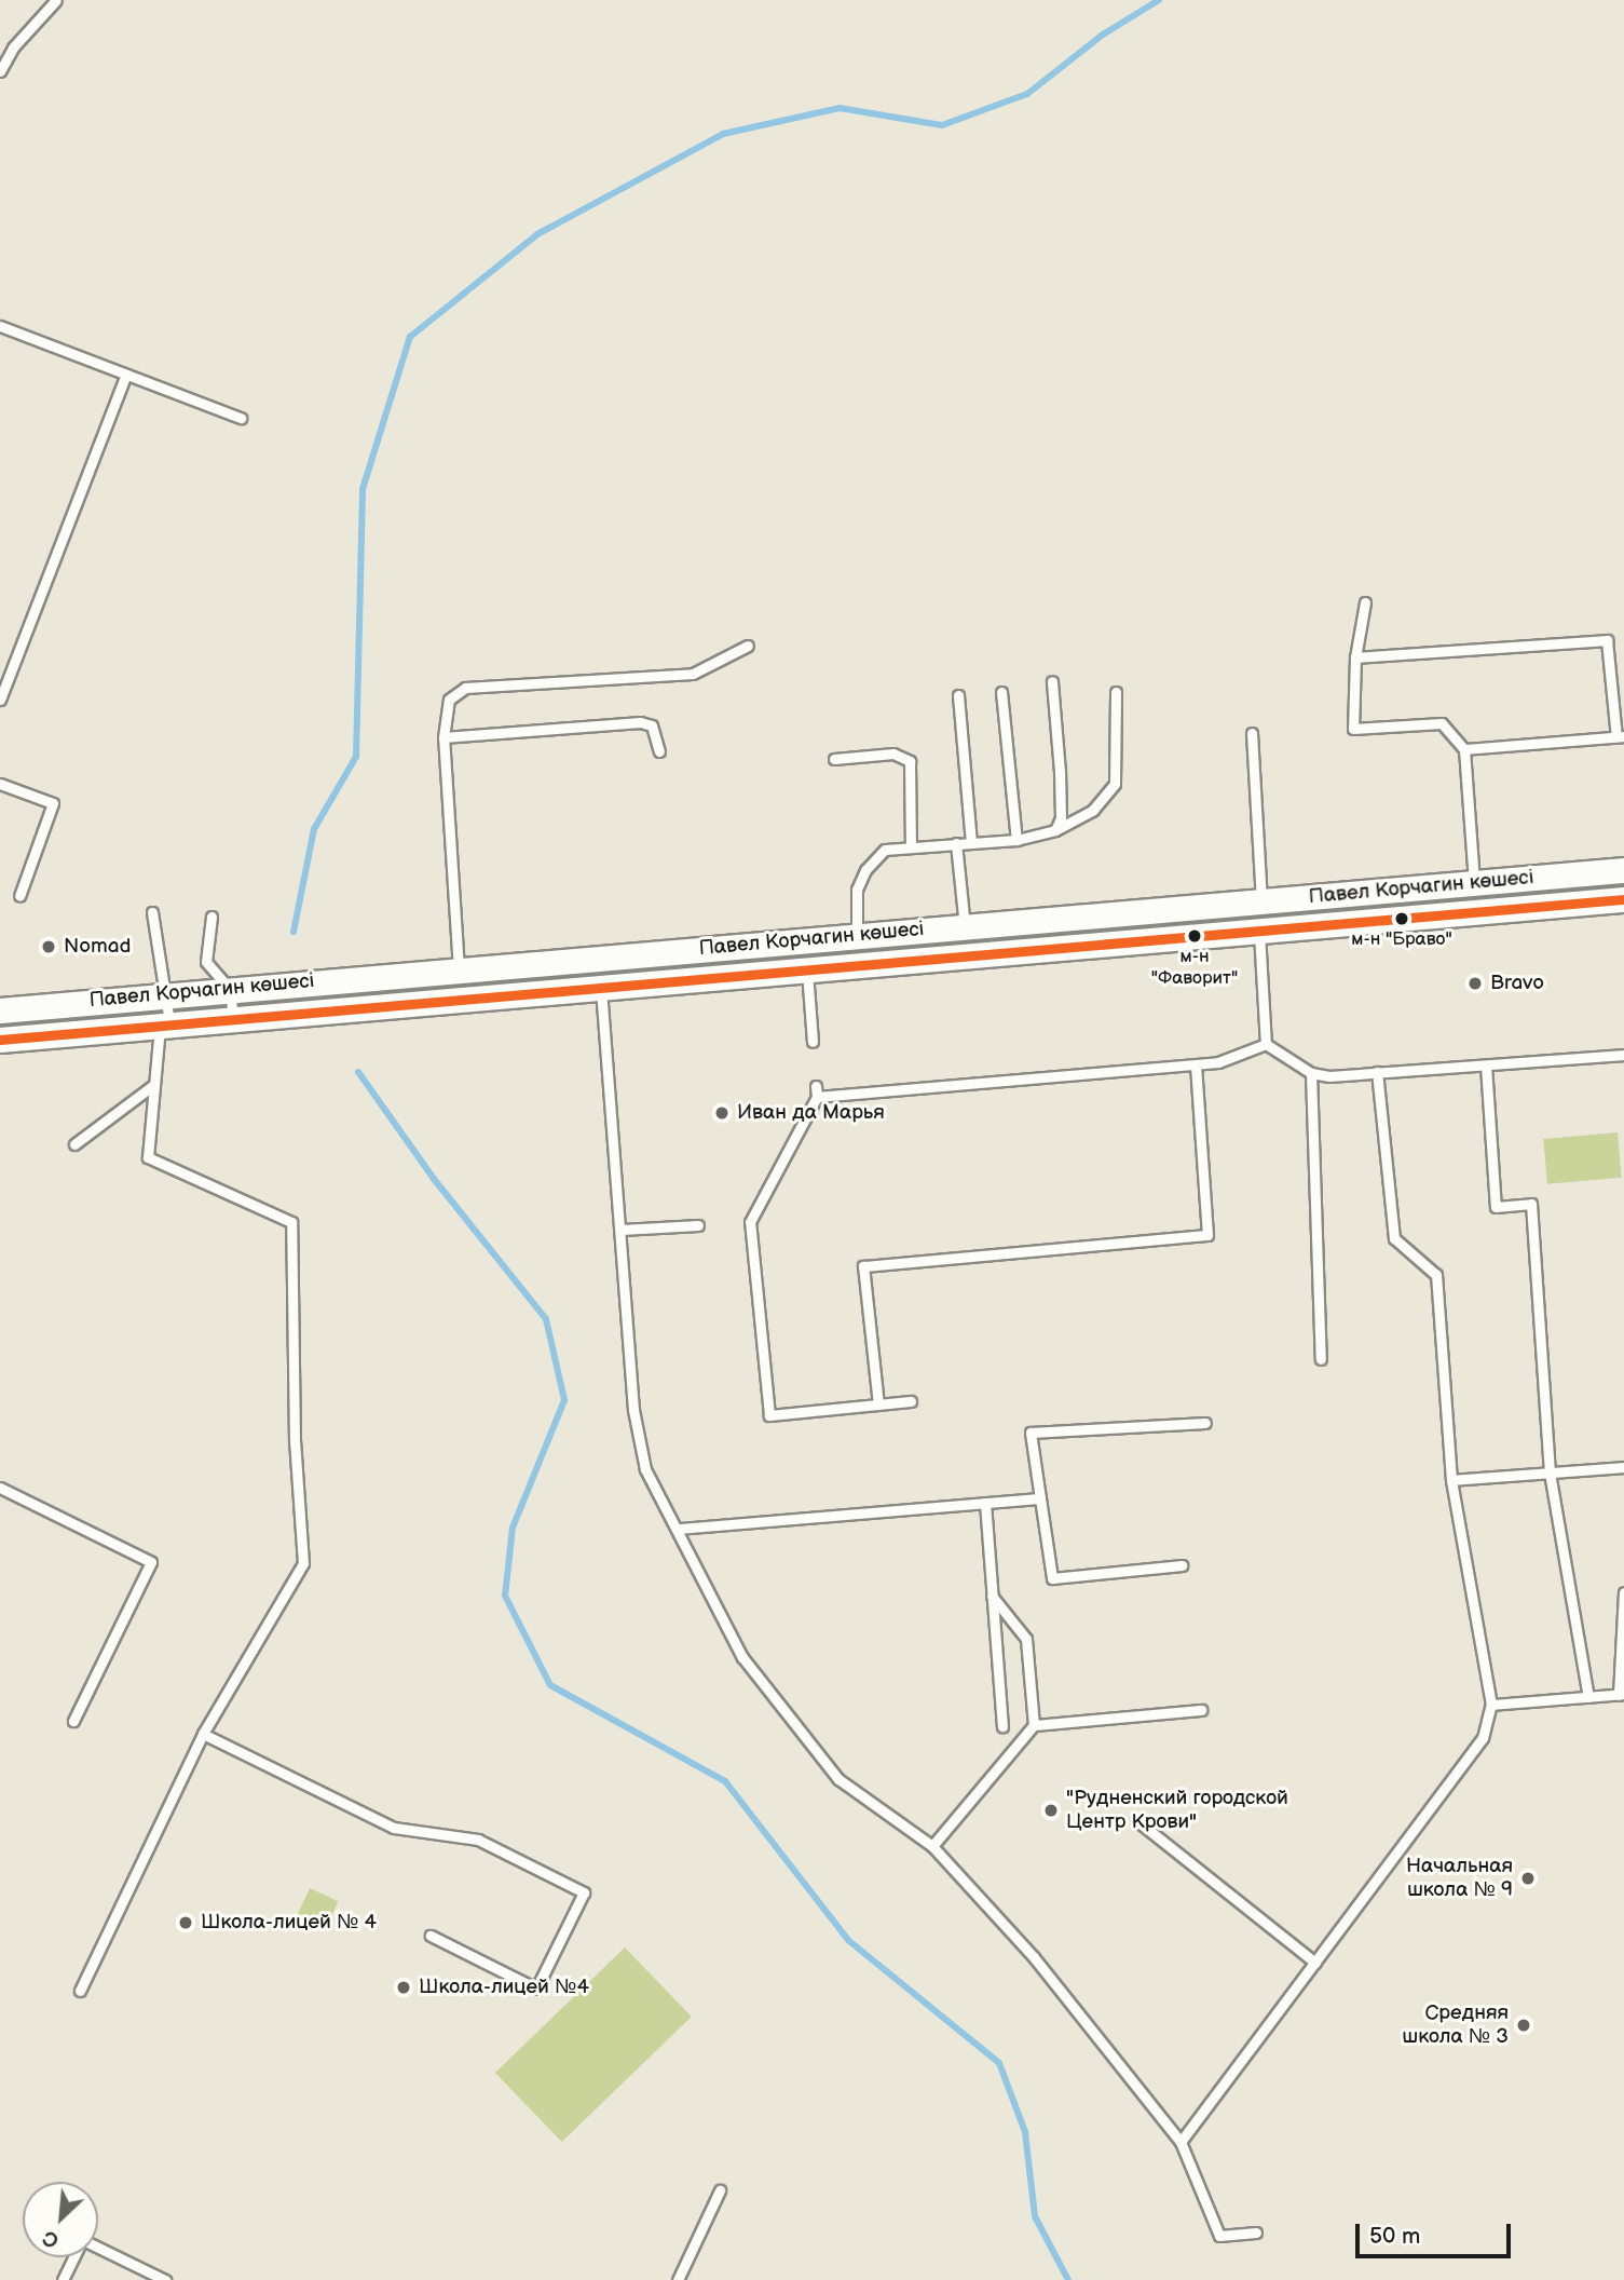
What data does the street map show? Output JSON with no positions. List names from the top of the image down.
{
  "streets": {
    "street": ["Павел Корчагин көшесі"]
  },
  "places": [
    "м-н \"Браво\"",
    "м-н \"Фаворит\"",
    "Nomad",
    "Bravo",
    "Иван да Марья",
    "\"Рудненский городской Центр Крови\"",
    "Начальная школа № 9",
    "Школа-лицей № 4",
    "Школа-лицей №4",
    "Средняя школа № 3"
  ],
  "scale_bar": "50 m",
  "north": "bottom left"
}
